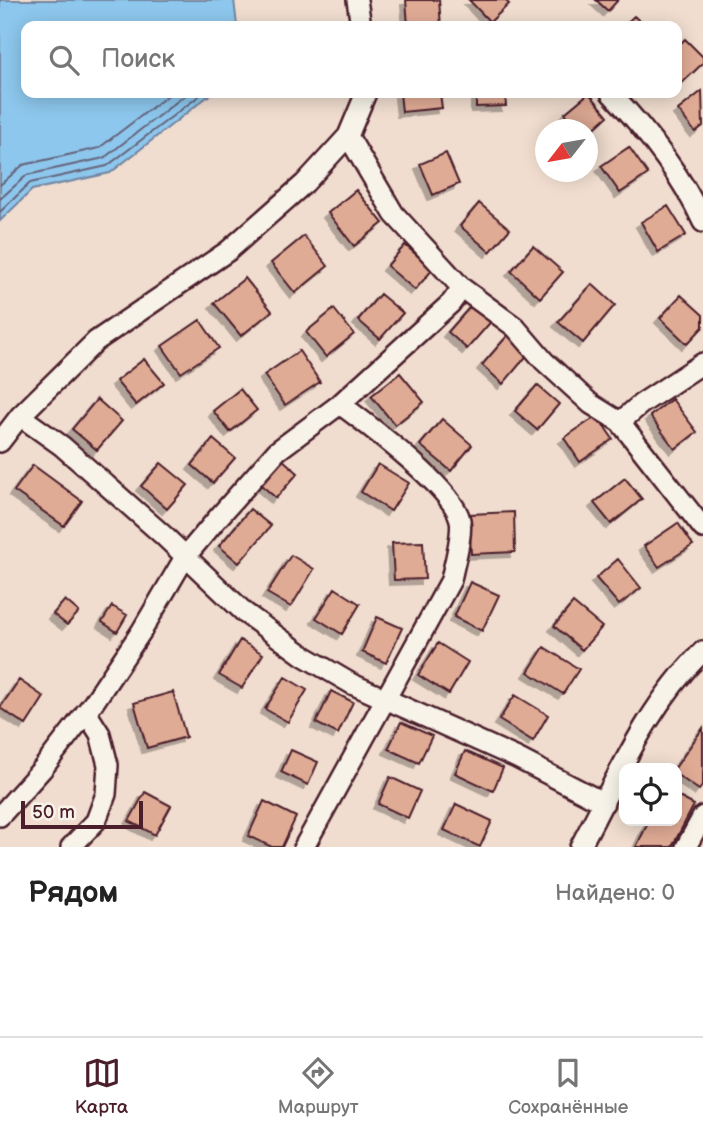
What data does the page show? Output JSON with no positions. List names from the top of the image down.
{
  "scale_bar": "50 m",
  "north": "bottom left",
  "page": {
    "search": "Поиск",
    "scale": "50 m",
    "heading": ["Рядом", "Найдено: 0"],
    "nav": ["Карта", "Маршрут", "Сохранённые"]
  }
}
